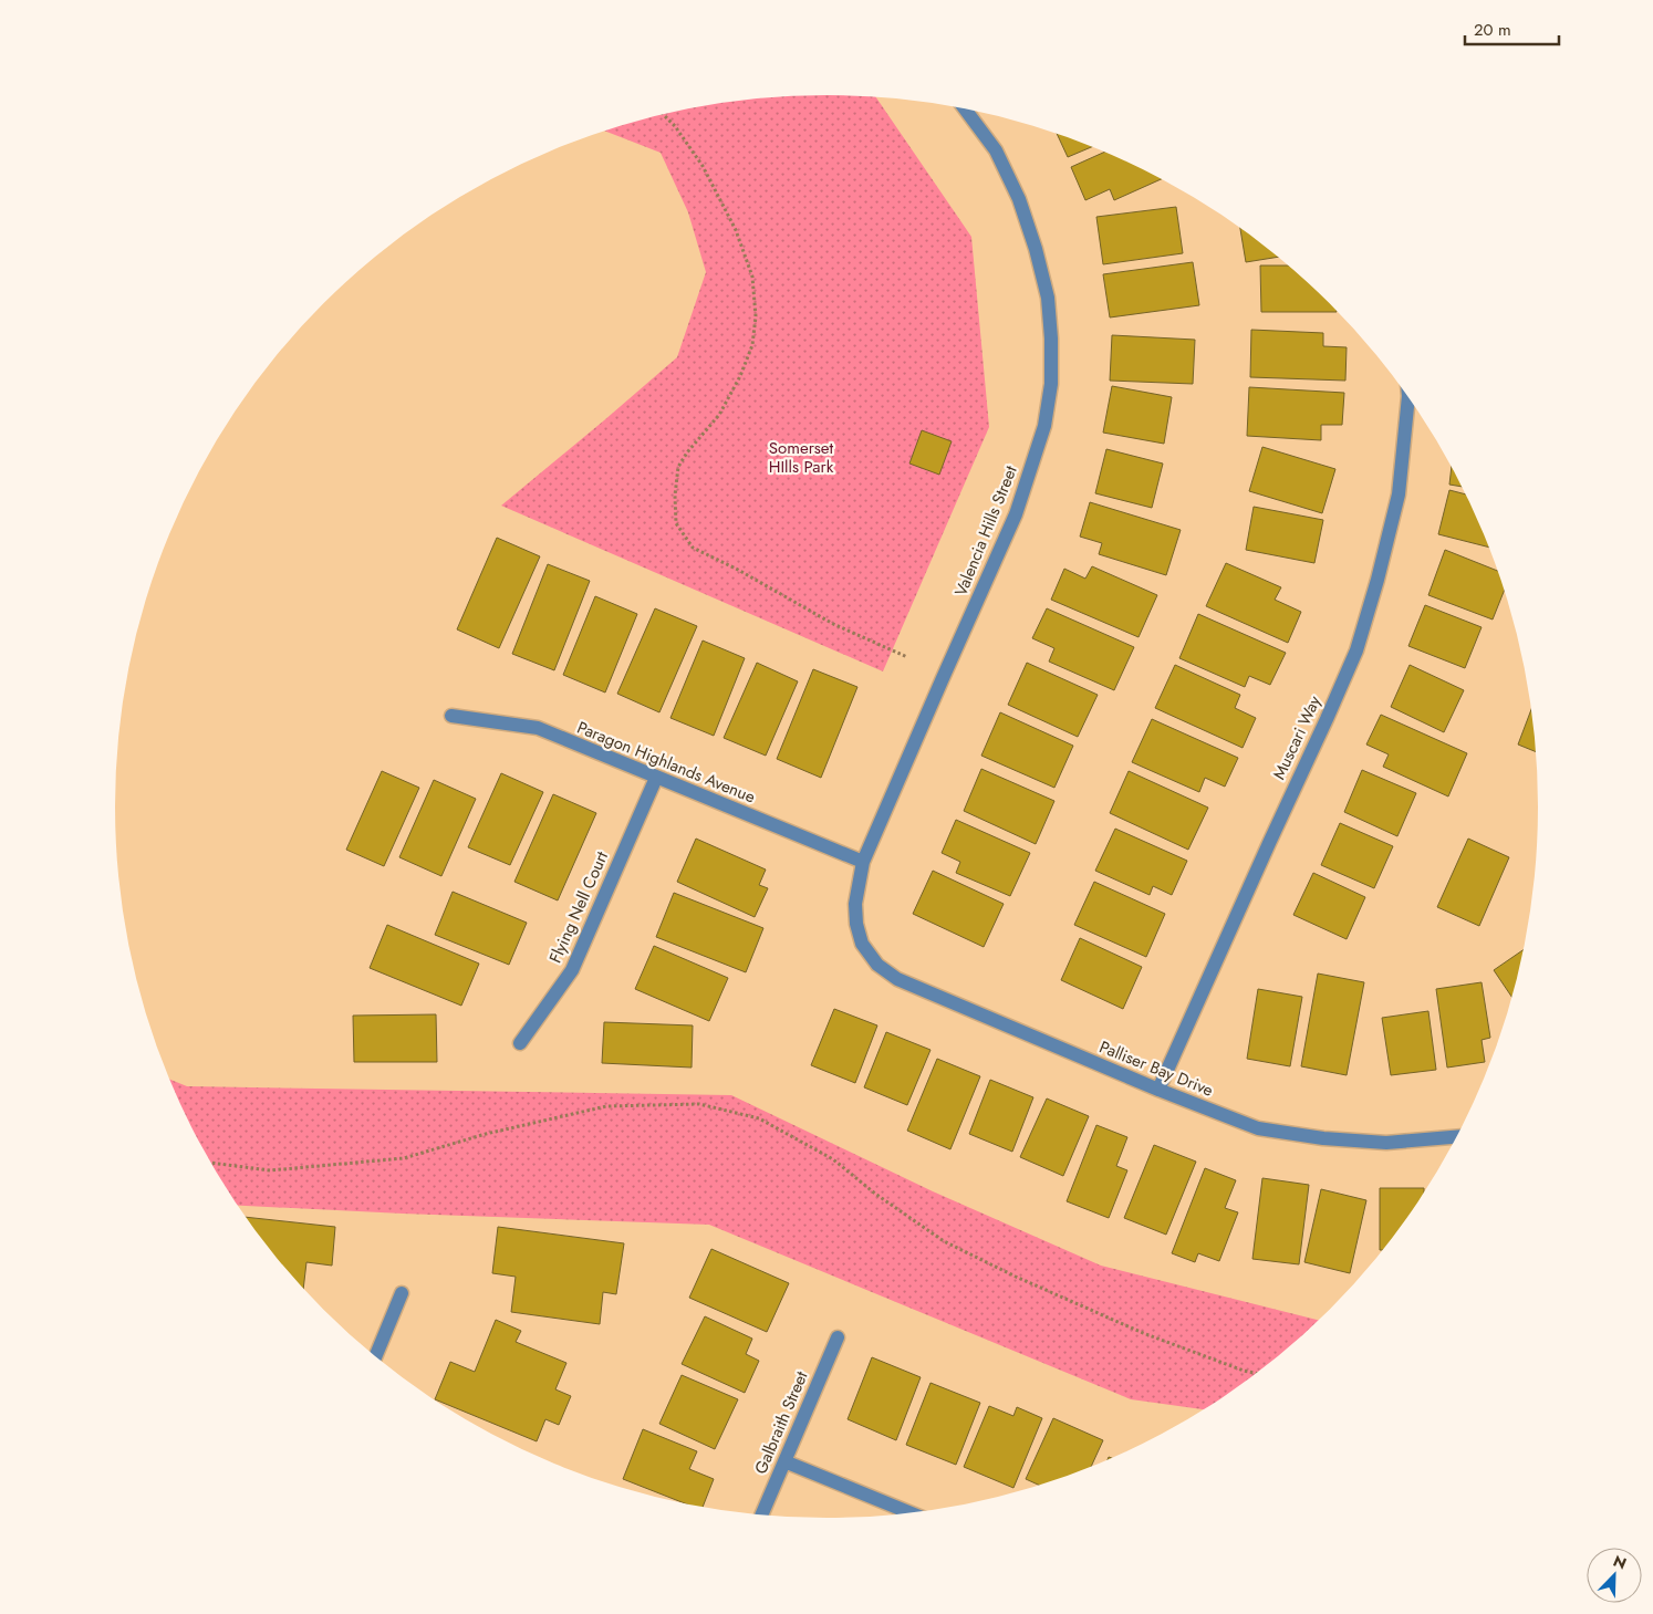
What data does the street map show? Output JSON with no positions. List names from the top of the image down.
{
  "streets": {
    "street": [
      "Valencia Hills Street",
      "Muscari Way",
      "Paragon Highlands Avenue",
      "Flying Nell Court",
      "Palliser Bay Drive",
      "Galbraith Street"
    ]
  },
  "crossings": [
    ["Valencia Hills Street", "Paragon Highlands Avenue"],
    ["Valencia Hills Street", "Palliser Bay Drive"],
    ["Muscari Way", "Palliser Bay Drive"],
    ["Paragon Highlands Avenue", "Flying Nell Court"]
  ],
  "parks": ["Somerset HIlls Park"],
  "scale_bar": "20 m",
  "north": "top right"
}
